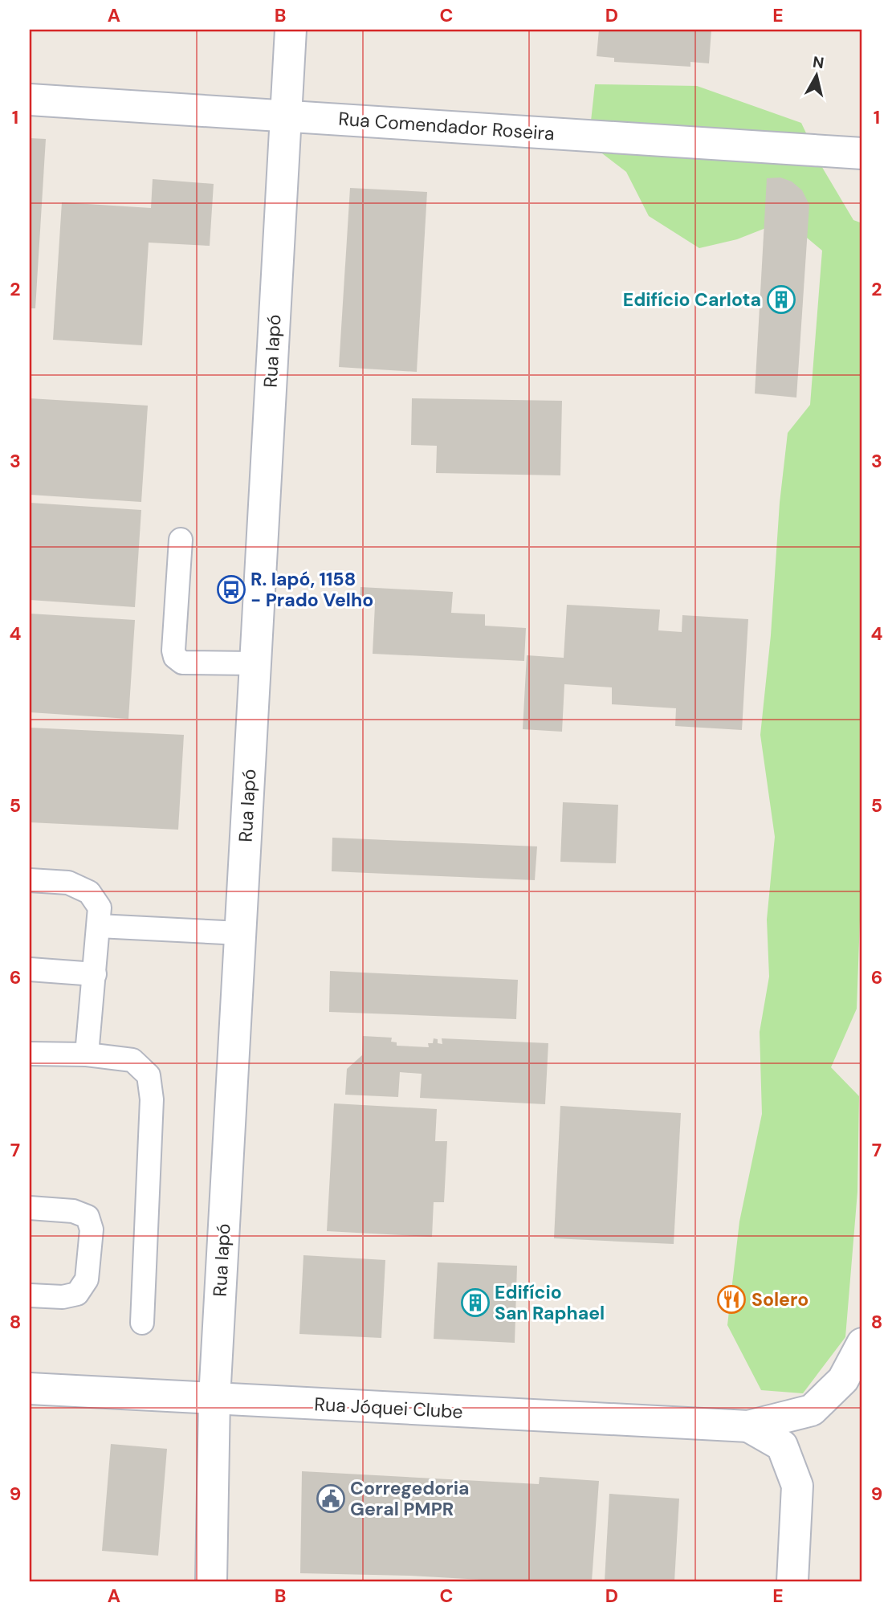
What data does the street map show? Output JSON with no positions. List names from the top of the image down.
{
  "streets": {
    "main road": ["Rua Comendador Roseira", "Rua Iapó", "Rua Jóquei Clube"]
  },
  "crossings": [
    ["Rua Comendador Roseira", "Rua Iapó"],
    ["Rua Iapó", "Rua Jóquei Clube"]
  ],
  "places": {
    "building": ["Edifício Carlota", "Edifício San Raphael"],
    "bus stop": ["R. Iapó, 1158 - Prado Velho"],
    "restaurant": ["Solero"],
    "public building": ["Corregedoria Geral PMPR"]
  },
  "north": "top",
  "grid": {
    "columns": [
      "A",
      "B",
      "C",
      "D",
      "E"
    ],
    "rows": [
      "1",
      "2",
      "3",
      "4",
      "5",
      "6",
      "7",
      "8",
      "9"
    ]
  }
}
